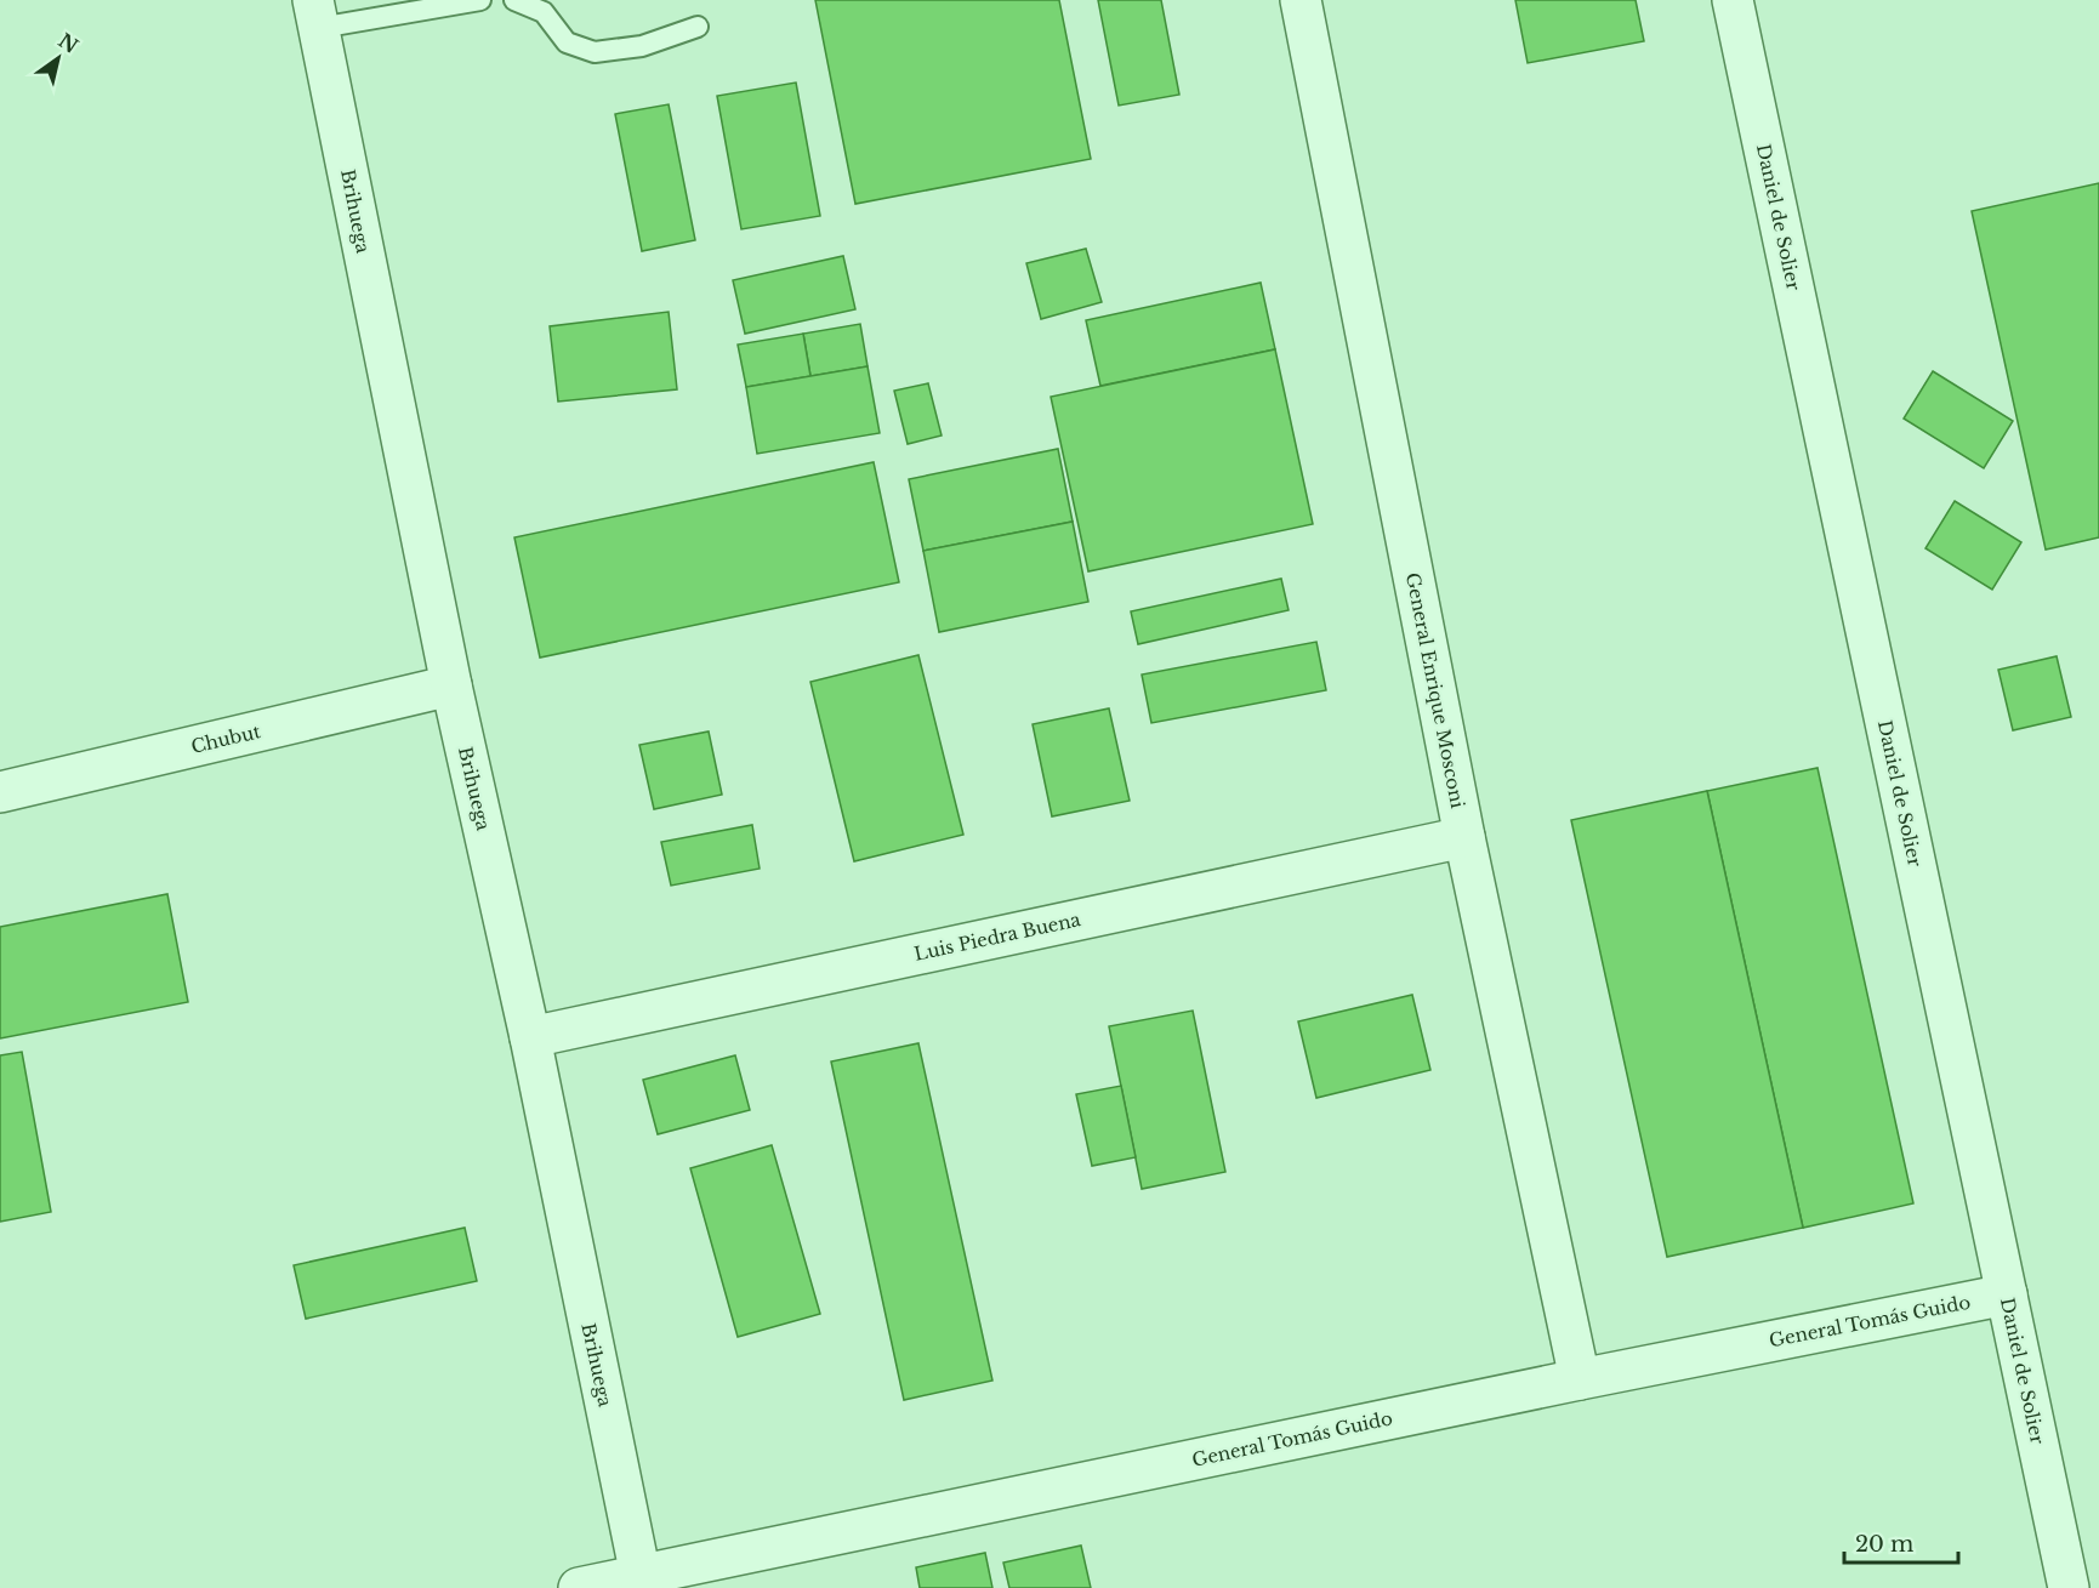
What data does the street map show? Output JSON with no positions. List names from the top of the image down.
{
  "streets": {
    "street": [
      "Brihuega",
      "Daniel de Solier",
      "General Enrique Mosconi",
      "Chubut",
      "Luis Piedra Buena",
      "General Tomás Guido"
    ]
  },
  "crossings": [
    ["Brihuega", "Chubut"],
    ["Brihuega", "Luis Piedra Buena"],
    ["Brihuega", "General Tomás Guido"],
    ["Daniel de Solier", "General Tomás Guido"],
    ["General Enrique Mosconi", "Luis Piedra Buena"],
    ["General Enrique Mosconi", "General Tomás Guido"]
  ],
  "scale_bar": "20 m",
  "north": "top right"
}
